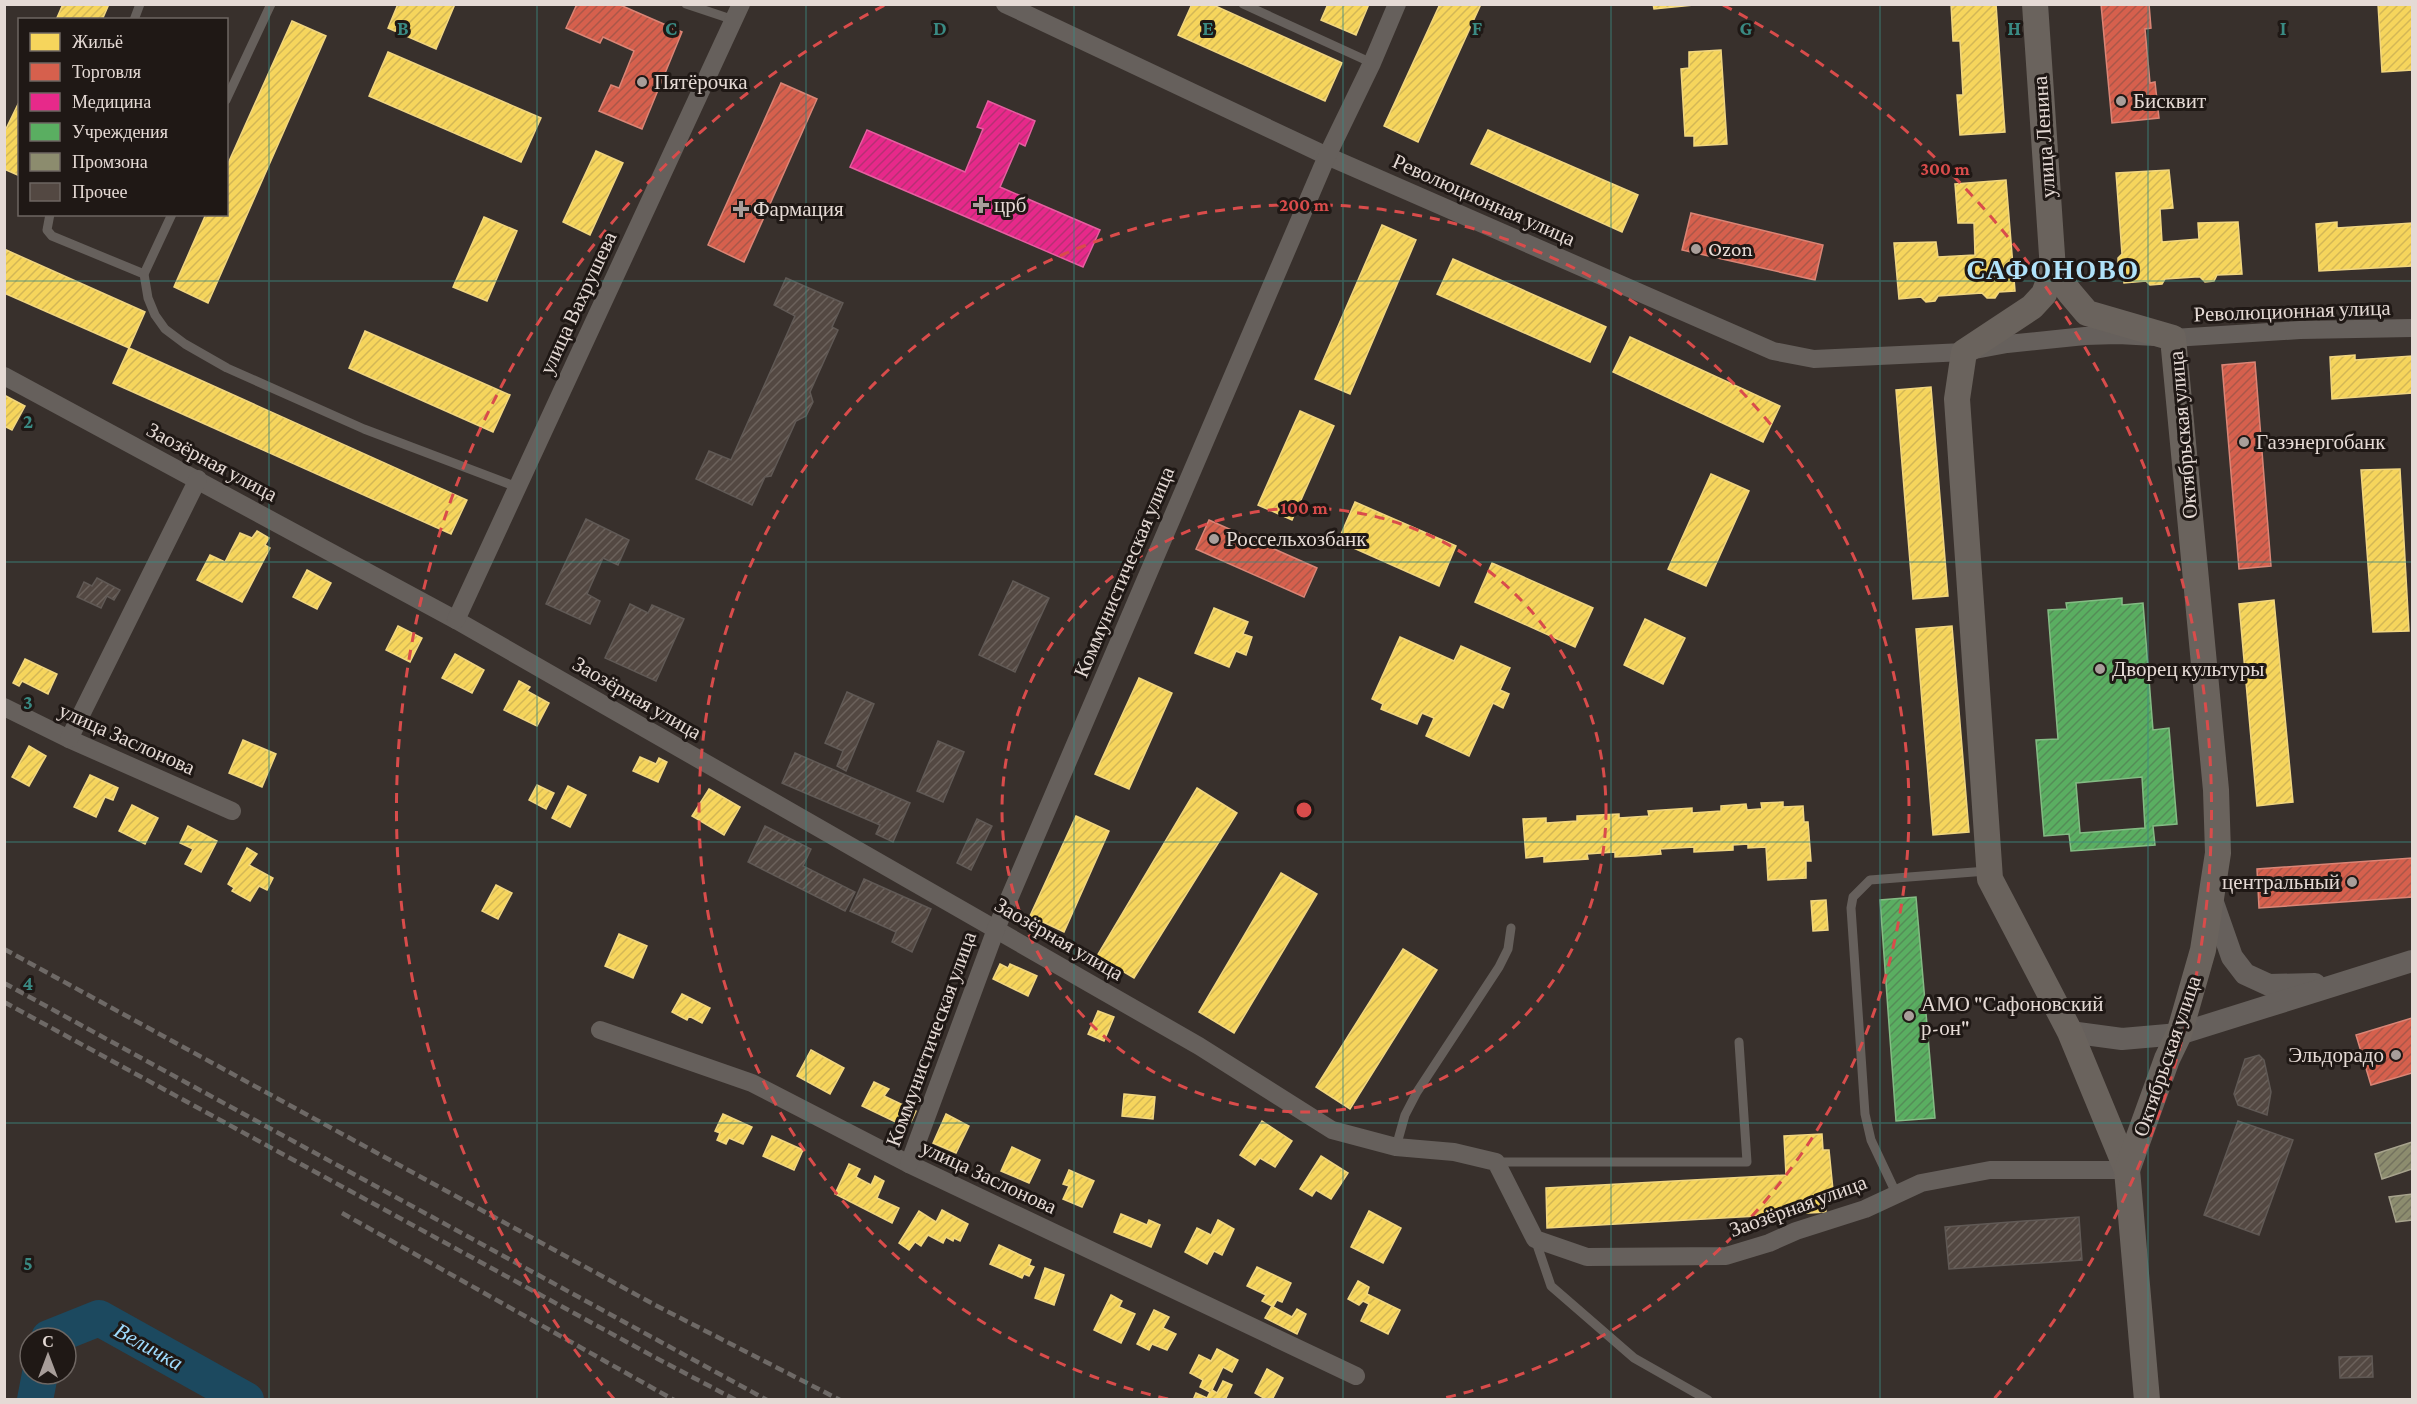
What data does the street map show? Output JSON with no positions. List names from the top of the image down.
{
  "streets": {
    "main road": ["улица Ленина", "Октябрьская улица"],
    "street": [
      "Революционная улица",
      "улица Вахрушева",
      "Заозёрная улица",
      "Коммунистическая улица",
      "улица Заслонова"
    ]
  },
  "crossings": [
    ["улица Ленина", "Октябрьская улица"],
    ["Революционная улица", "Октябрьская улица"],
    ["Революционная улица", "Коммунистическая улица"],
    ["улица Вахрушева", "Заозёрная улица"],
    ["Октябрьская улица", "Заозёрная улица"],
    ["Заозёрная улица", "Коммунистическая улица"],
    ["Коммунистическая улица", "улица Заслонова"]
  ],
  "districts": ["САФОНОВО"],
  "water": ["Величка"],
  "places": {
    "other": [
      "Пятёрочка",
      "Бисквит",
      "Ozon",
      "Газэнергобанк",
      "Россельхозбанк",
      "Дворец культуры",
      "центральный",
      "АМО \"Сафоновский р-он\"",
      "Эльдорадо"
    ],
    "health": ["црб", "Фармация"]
  },
  "legend": [
    "Жильё",
    "Торговля",
    "Медицина",
    "Учреждения",
    "Промзона",
    "Прочее"
  ],
  "north": "top",
  "grid": {
    "columns": [
      "B",
      "C",
      "D",
      "E",
      "F",
      "G",
      "H",
      "I"
    ],
    "rows": [
      "2",
      "3",
      "4",
      "5"
    ]
  },
  "rings": ["300 m", "200 m", "100 m"]
}
